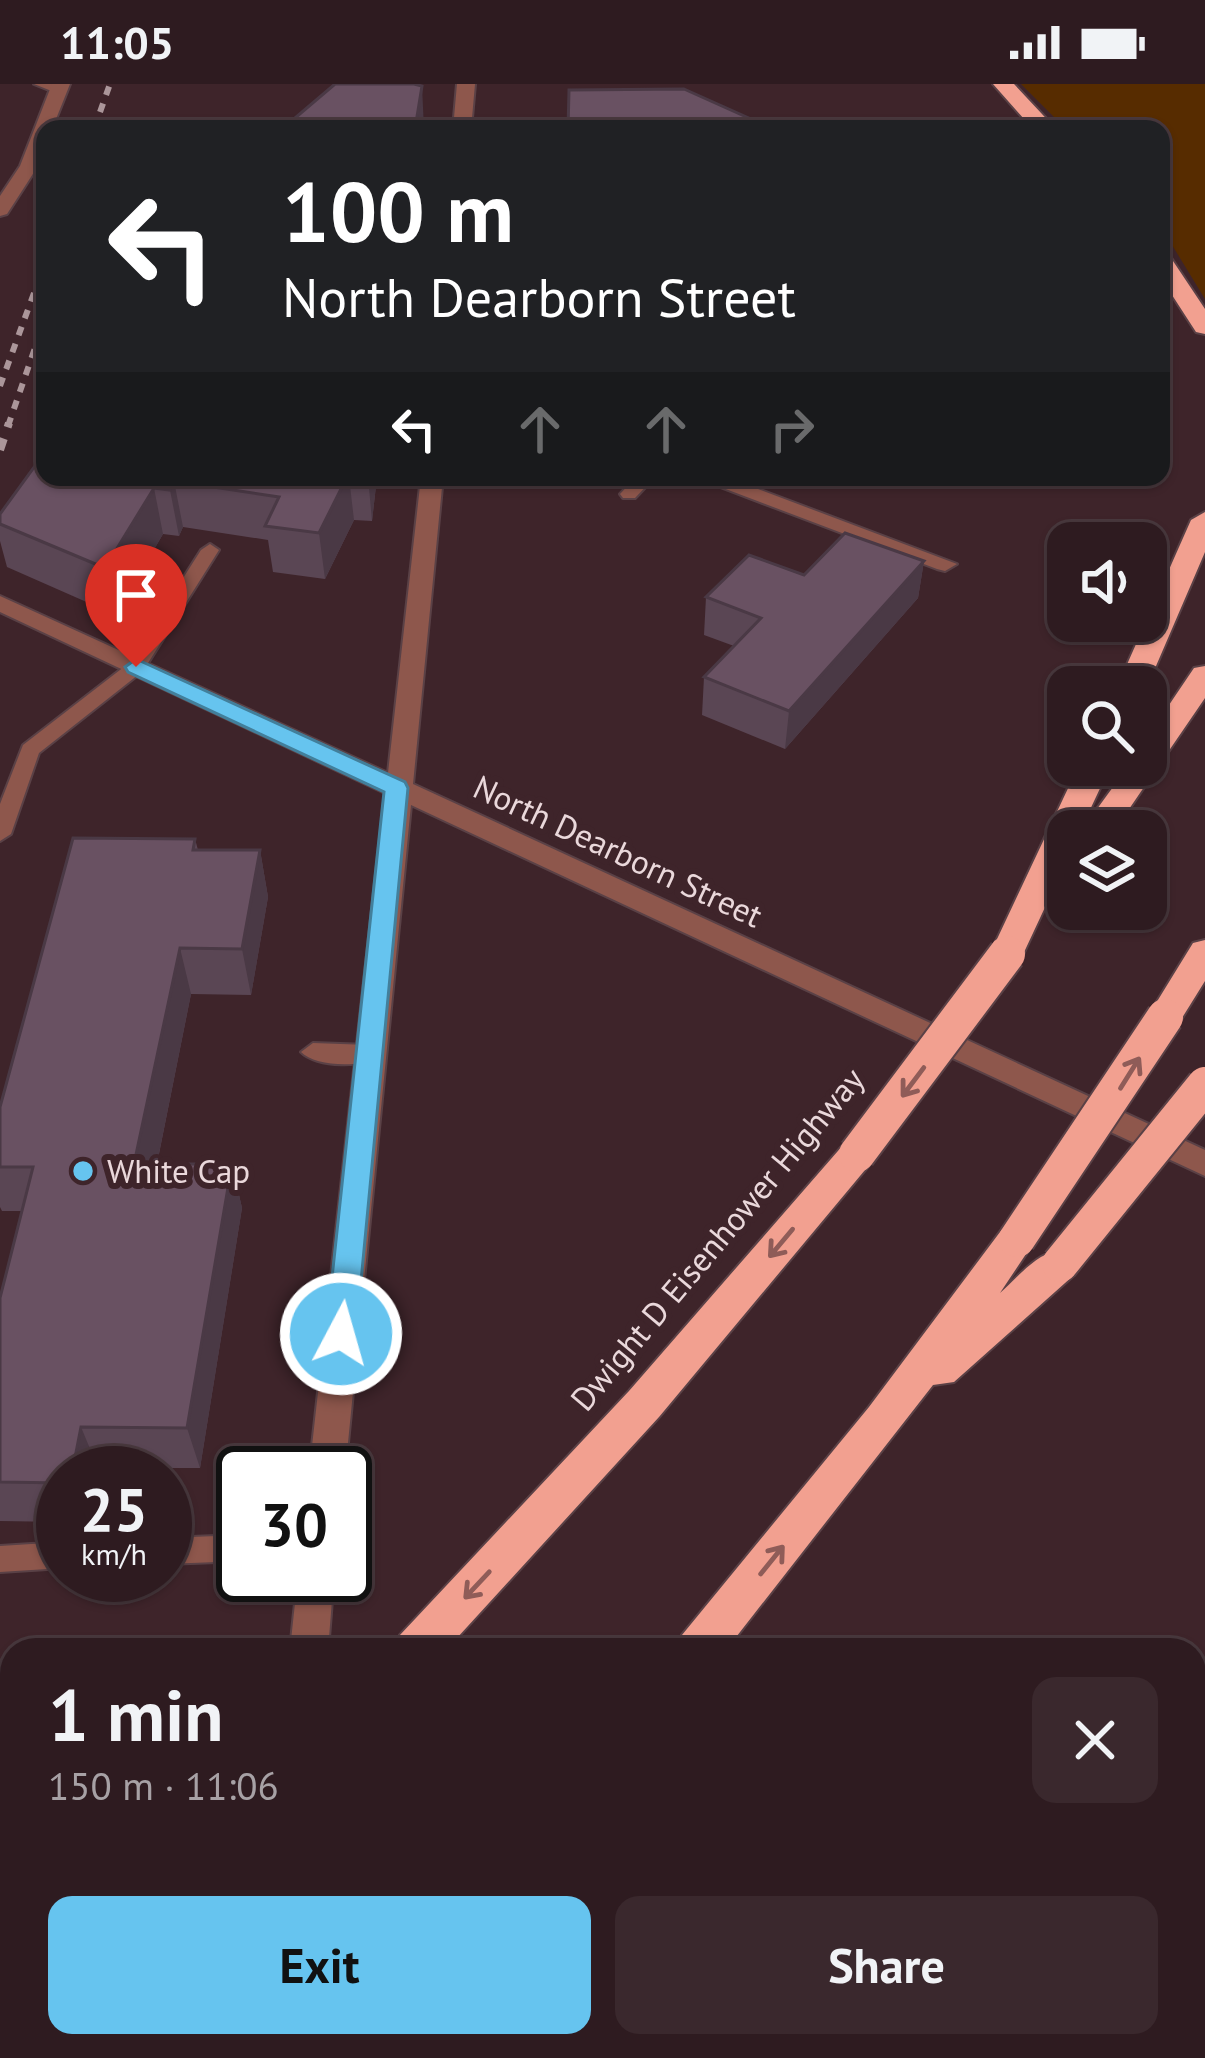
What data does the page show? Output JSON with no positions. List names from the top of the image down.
{
  "streets": {
    "highway": ["Dwight D Eisenhower Highway"],
    "street": ["North Dearborn Street"]
  },
  "places": ["White Cap"],
  "page": {
    "status": "11:05",
    "turn": ["100 m", "North Dearborn Street"],
    "speed": "25 km/h",
    "limit": "30",
    "heading": ["1 min", "150 m · 11:06"],
    "buttons": ["Exit", "Share"]
  }
}
